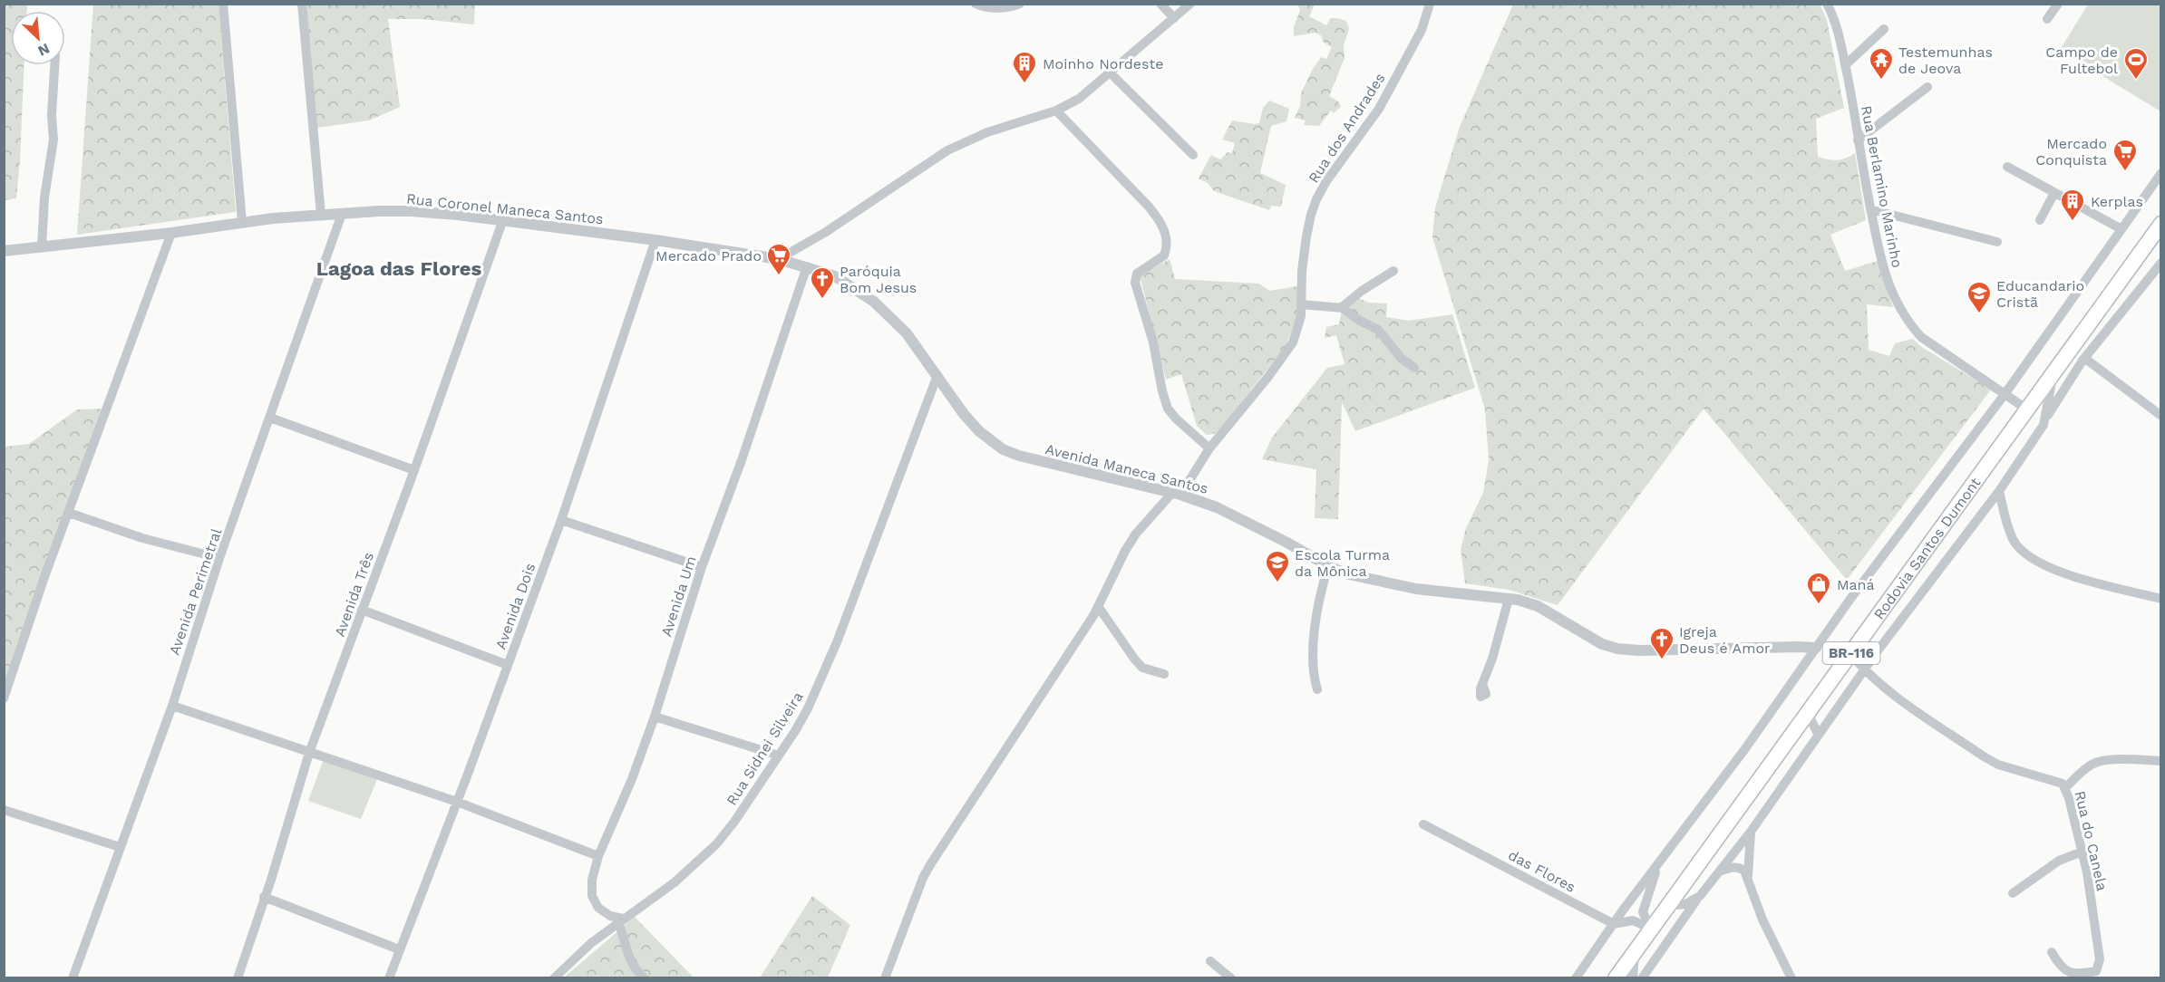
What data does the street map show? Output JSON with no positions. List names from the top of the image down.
{
  "streets": {
    "highway": ["Rodovia Santos Dumont", "BR-116"],
    "street": [
      "Rua dos Andrades",
      "Rua Berlamino Marinho",
      "Rua Coronel Maneca Santos",
      "Avenida Maneca Santos",
      "Avenida Perimetral",
      "Avenida Três",
      "Avenida Um",
      "Avenida Dois",
      "Rua Sidnei Silveira",
      "Rua do Canela",
      "das Flores"
    ]
  },
  "crossings": [
    ["Rua dos Andrades", "Avenida Maneca Santos"],
    ["Rua Berlamino Marinho", "Rodovia Santos Dumont"],
    ["Rua Coronel Maneca Santos", "Avenida Maneca Santos"],
    ["Rua Coronel Maneca Santos", "Avenida Perimetral"],
    ["Rua Coronel Maneca Santos", "Avenida Três"],
    ["Rua Coronel Maneca Santos", "Avenida Um"],
    ["Rua Coronel Maneca Santos", "Avenida Dois"],
    ["Avenida Maneca Santos", "Avenida Um"],
    ["Avenida Maneca Santos", "Rua Sidnei Silveira"],
    ["Rodovia Santos Dumont", "Rua do Canela"],
    ["Rodovia Santos Dumont", "das Flores"],
    ["Avenida Um", "Rua Sidnei Silveira"]
  ],
  "districts": ["Lagoa das Flores"],
  "places": {
    "temple": ["Testemunhas de Jeova"],
    "sports": ["Campo de Fultebol"],
    "building": ["Moinho Nordeste", "Kerplas"],
    "supermarket": ["Mercado Conquista", "Mercado Prado"],
    "church": ["Paróquia Bom Jesus", "Igreja Deus é Amor"],
    "school or university": ["Educandario Cristã", "Escola Turma da Mônica"],
    "shop": ["Maná"]
  },
  "north": "bottom right"
}
